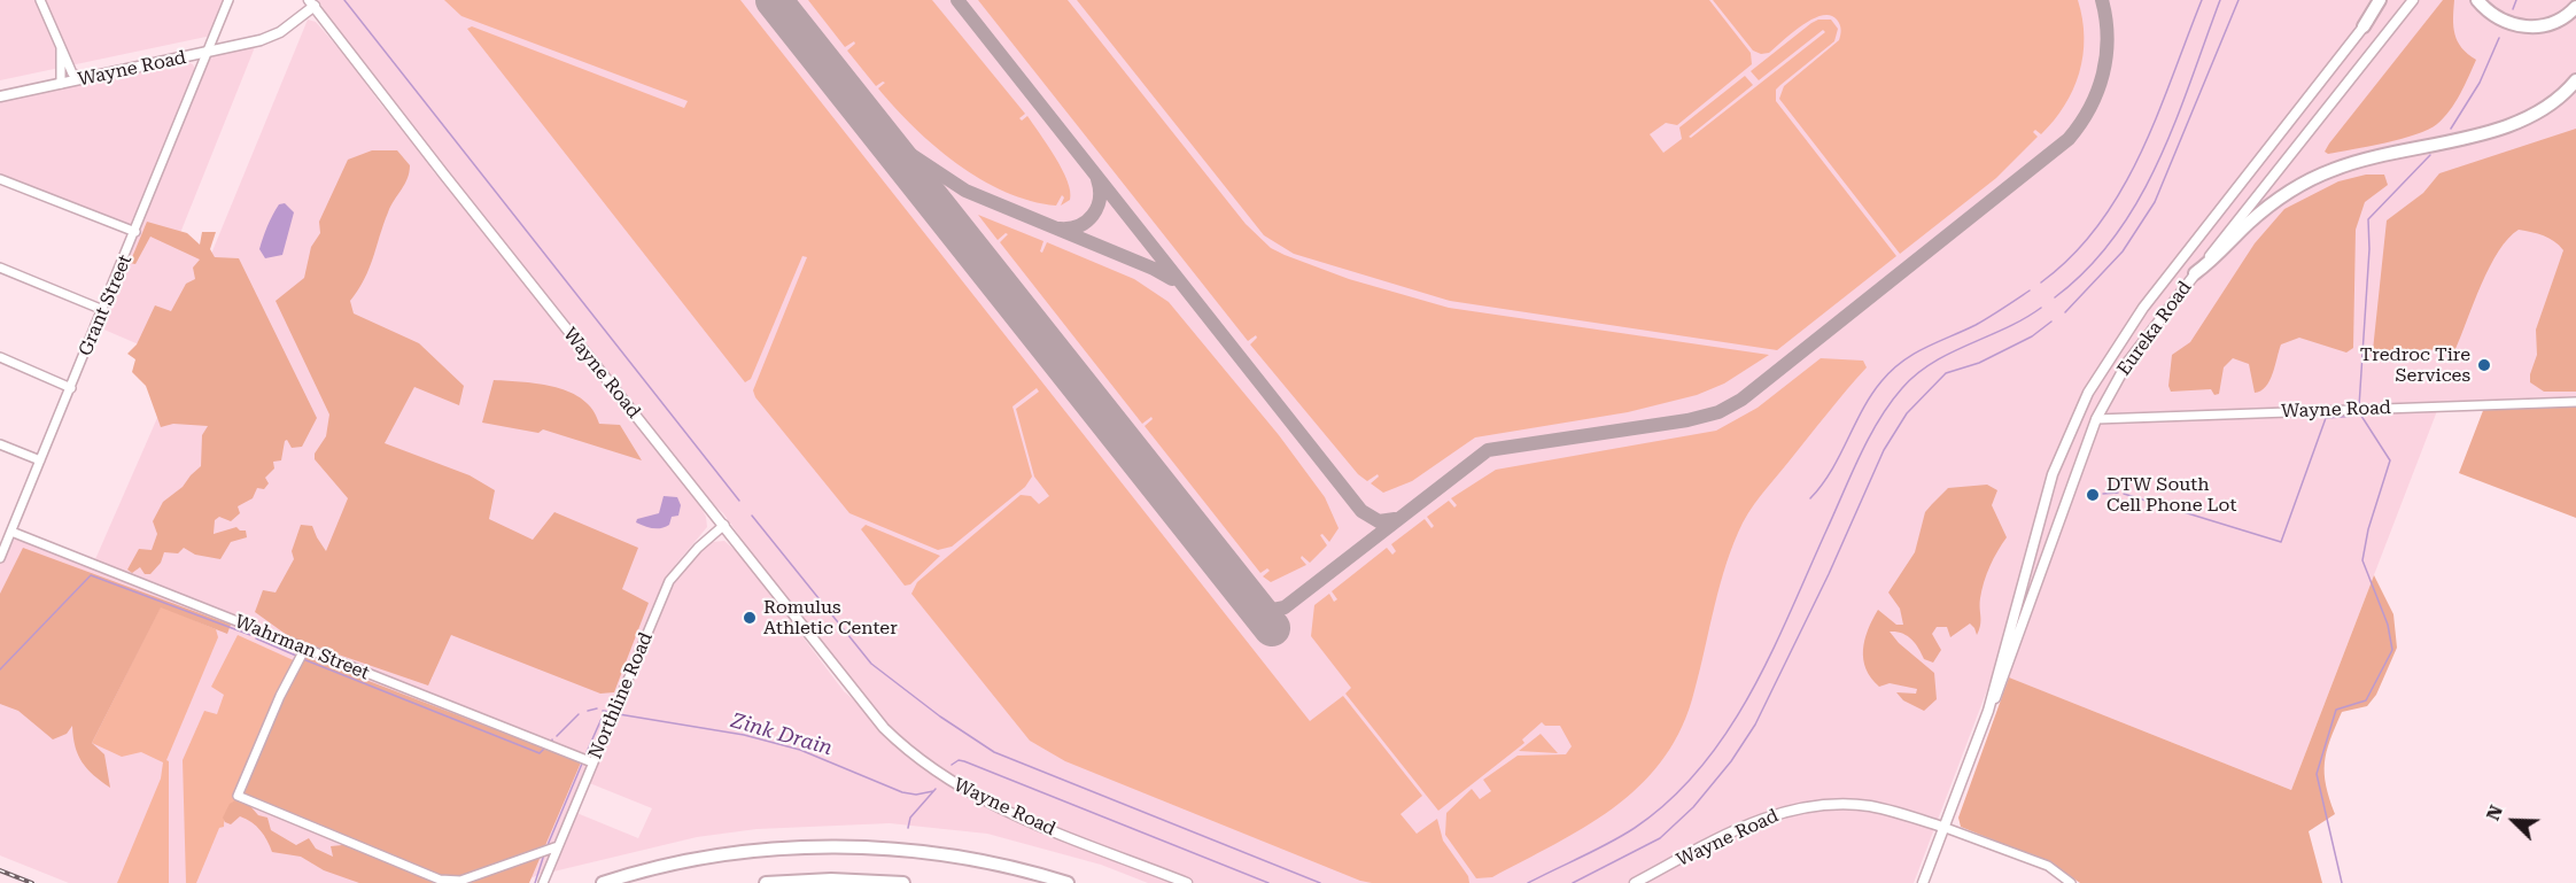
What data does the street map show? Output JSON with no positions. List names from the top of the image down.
{
  "streets": {
    "main road": ["Wayne Road", "Eureka Road"],
    "street": ["Grant Street", "Wahrman Street", "Northline Road"]
  },
  "crossings": [
    ["Wayne Road", "Grant Street"],
    ["Wayne Road", "Eureka Road"],
    ["Wayne Road", "Northline Road"],
    ["Grant Street", "Wahrman Street"],
    ["Wahrman Street", "Northline Road"]
  ],
  "water": ["Zink Drain"],
  "places": ["Tredroc Tire Services", "DTW South Cell Phone Lot", "Romulus Athletic Center"],
  "north": "top left"
}
